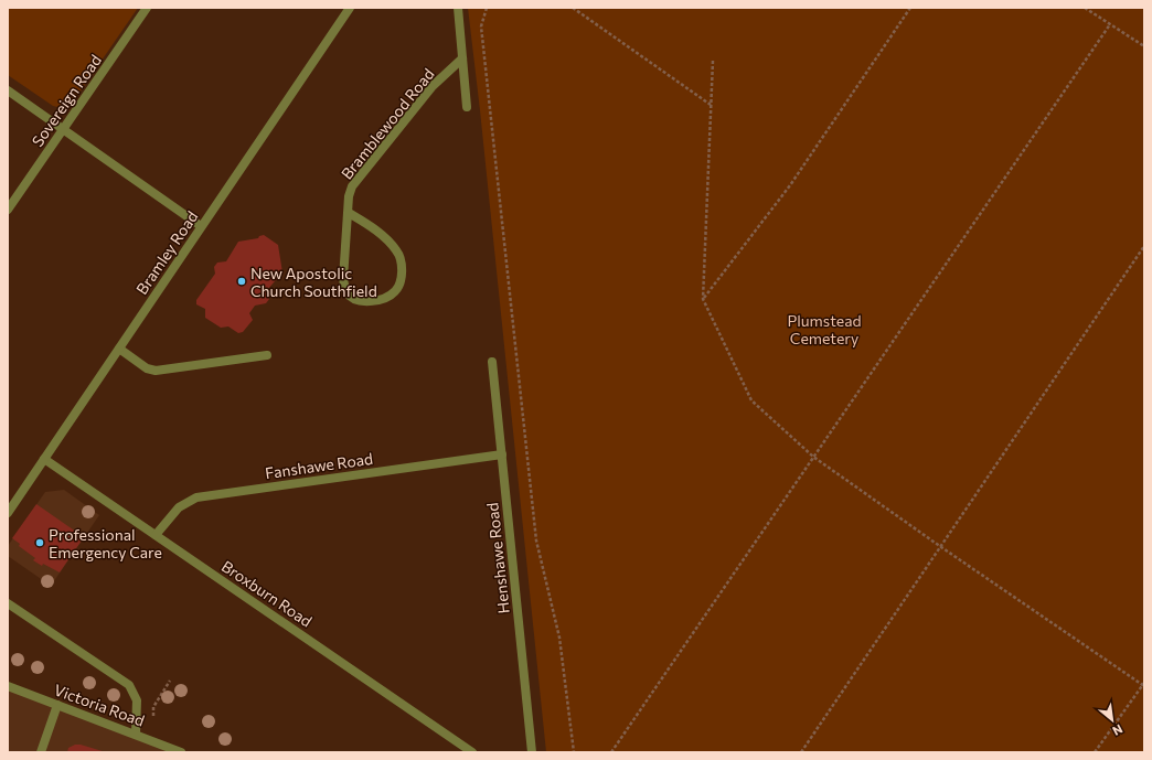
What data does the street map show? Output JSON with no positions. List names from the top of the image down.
{
  "streets": {
    "street": [
      "Sovereign Road",
      "Bramblewood Road",
      "Bramley Road",
      "Fanshawe Road",
      "Henshawe Road",
      "Broxburn Road",
      "Victoria Road"
    ]
  },
  "crossings": [
    ["Bramley Road", "Broxburn Road"],
    ["Fanshawe Road", "Henshawe Road"],
    ["Fanshawe Road", "Broxburn Road"]
  ],
  "parks": ["Plumstead Cemetery"],
  "places": ["New Apostolic Church Southfield", "Professional Emergency Care"],
  "north": "bottom right"
}
